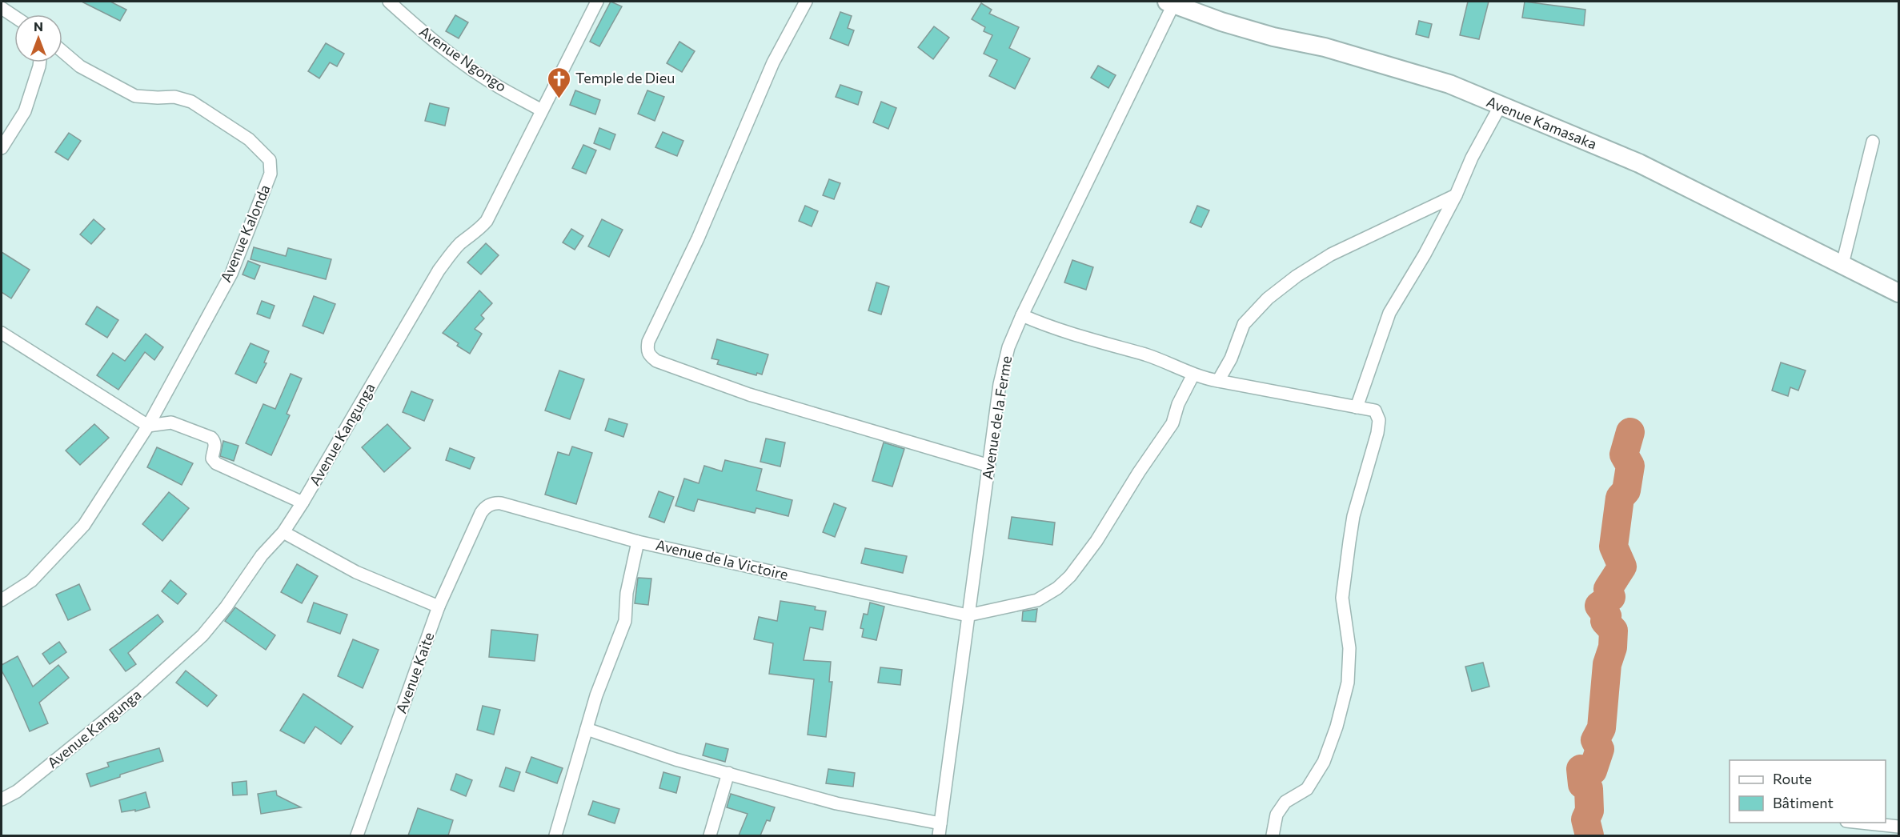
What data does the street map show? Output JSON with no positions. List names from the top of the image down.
{
  "streets": {
    "street": [
      "Avenue Ngongo",
      "Avenue Kamasaka",
      "Avenue Kalonda",
      "Avenue de la Ferme",
      "Avenue Kangunga",
      "Avenue de la Victoire",
      "Avenue Kaite"
    ]
  },
  "crossings": [
    ["Avenue Ngongo", "Avenue Kangunga"],
    ["Avenue Kamasaka", "Avenue de la Ferme"],
    ["Avenue de la Ferme", "Avenue de la Victoire"],
    ["Avenue de la Victoire", "Avenue Kaite"]
  ],
  "places": {
    "church": ["Temple de Dieu"]
  },
  "legend": ["Route", "Bâtiment"],
  "north": "top"
}
